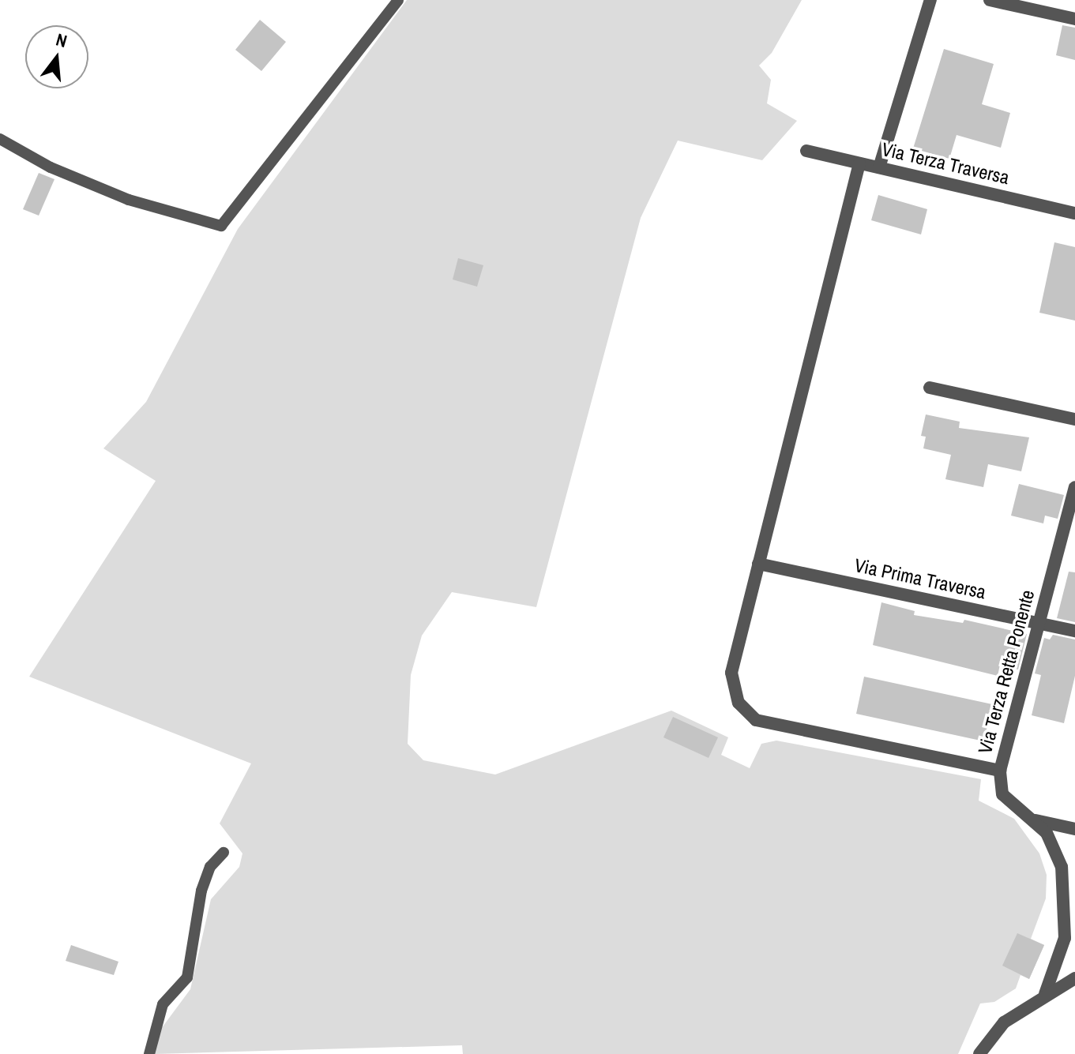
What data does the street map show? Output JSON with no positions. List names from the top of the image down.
{
  "streets": {
    "street": ["Via Terza Traversa", "Via Prima Traversa", "Via Terza Retta Ponente"]
  },
  "crossings": [
    ["Via Prima Traversa", "Via Terza Retta Ponente"]
  ],
  "north": "top"
}
